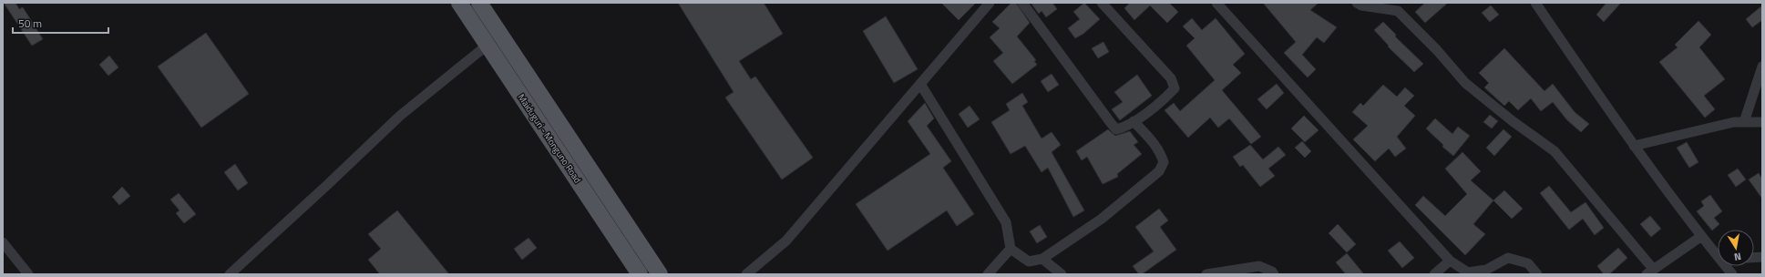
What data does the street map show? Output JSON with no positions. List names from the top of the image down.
{
  "streets": {
    "main road": ["Maiduguri - Monguno Road"]
  },
  "scale_bar": "50 m",
  "north": "bottom"
}
